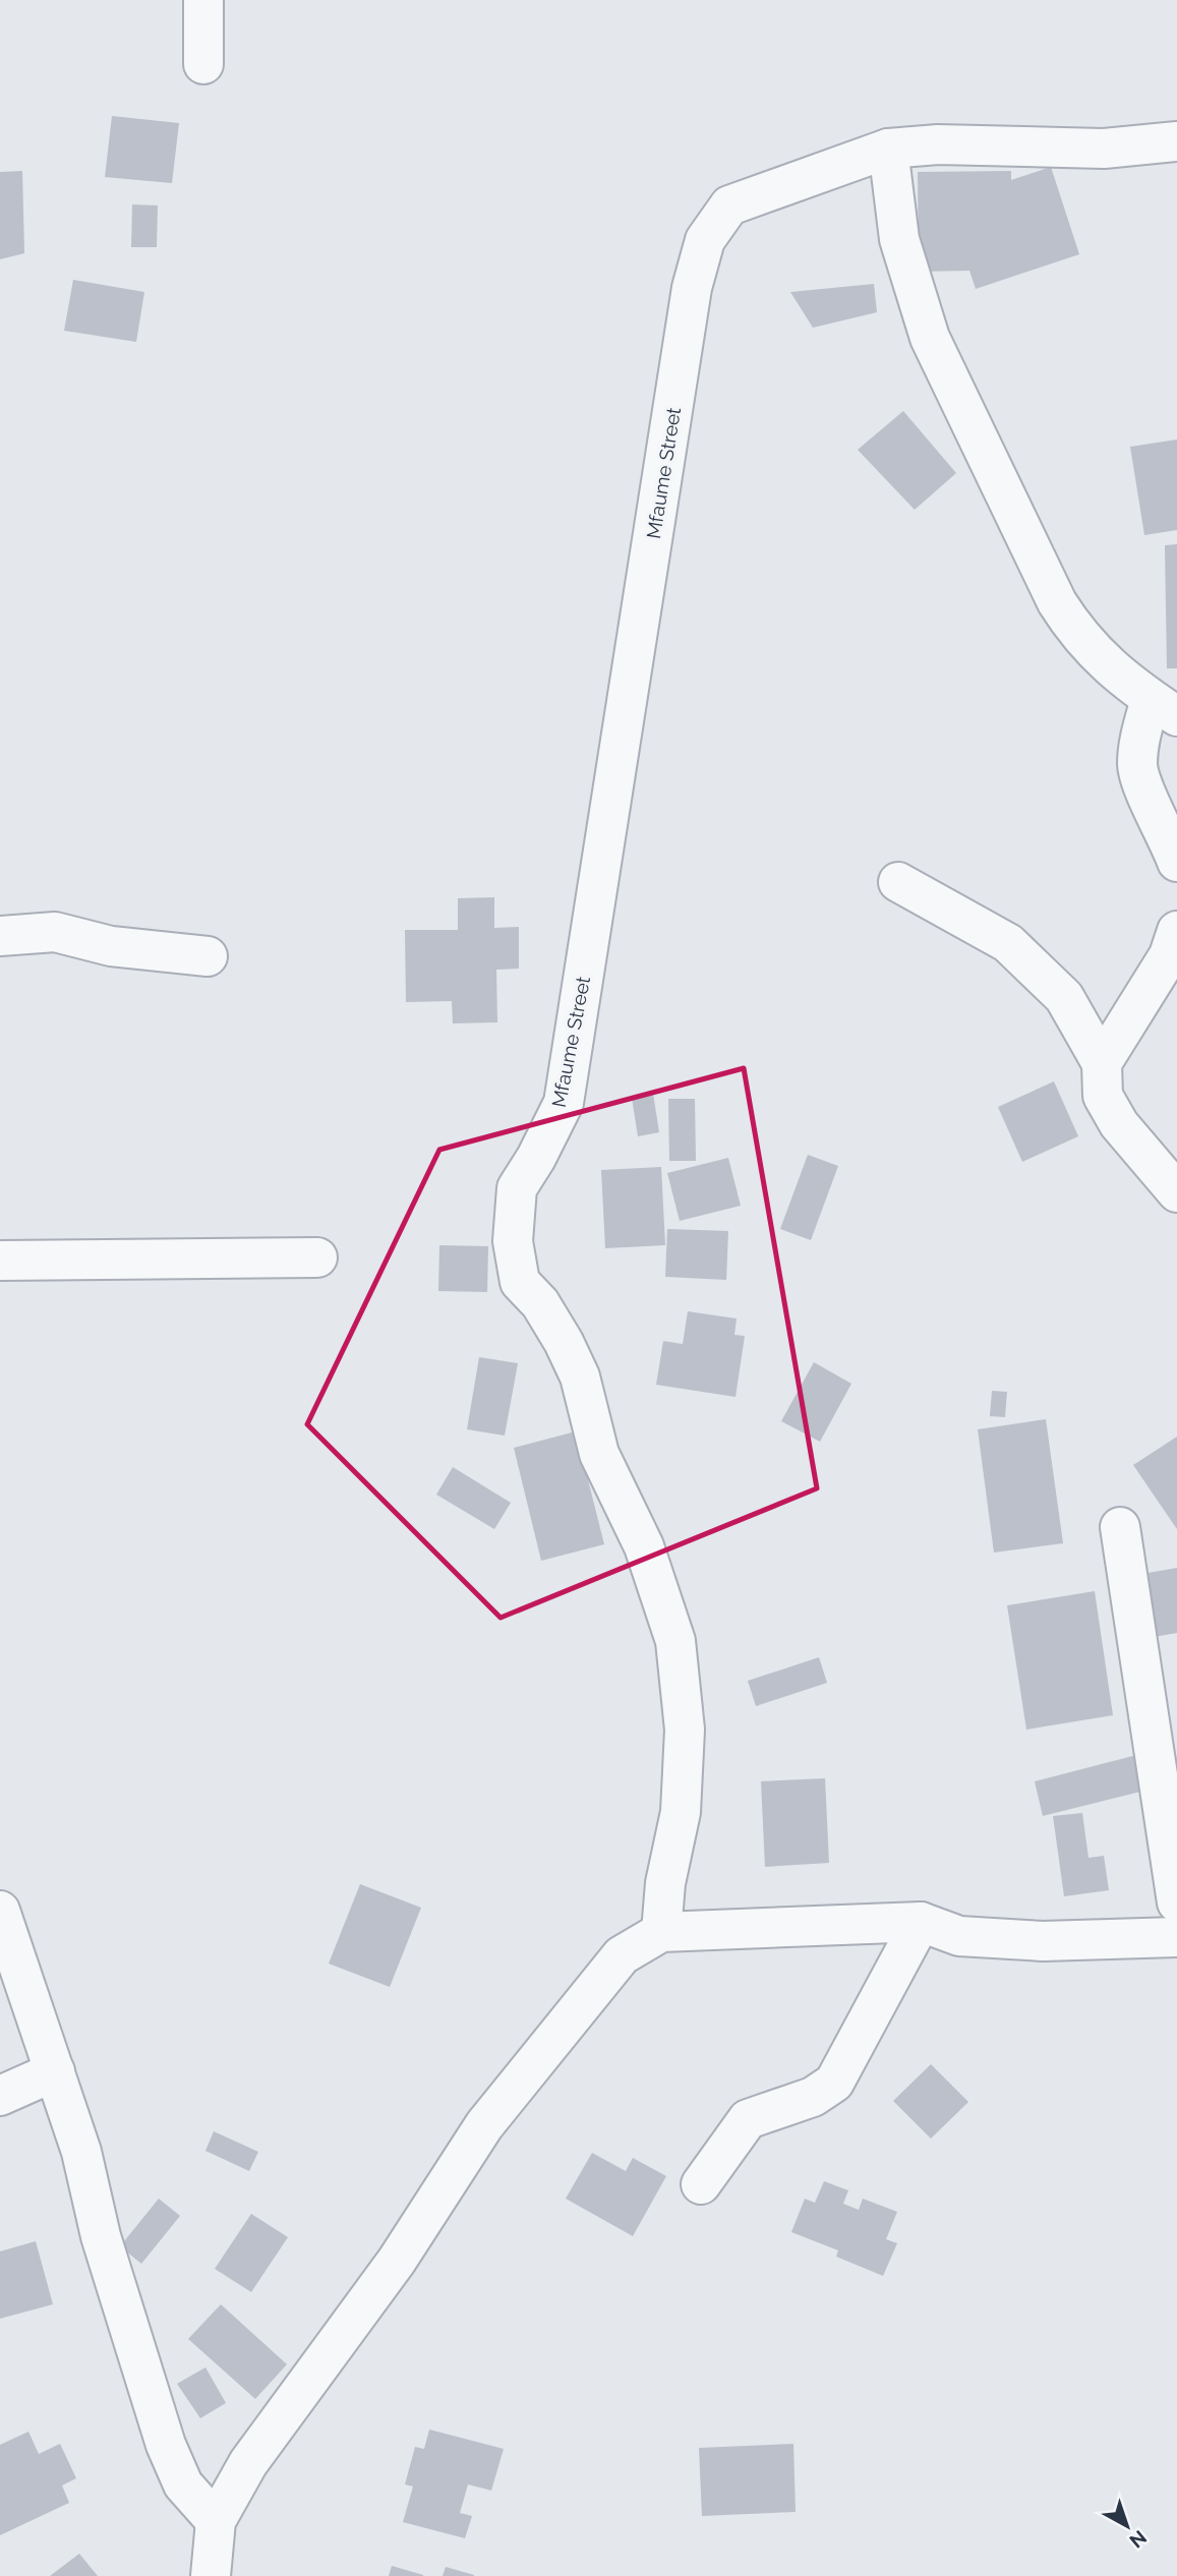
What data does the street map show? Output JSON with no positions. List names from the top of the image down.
{
  "streets": {
    "street": ["Mfaume Street"]
  },
  "north": "bottom right"
}
